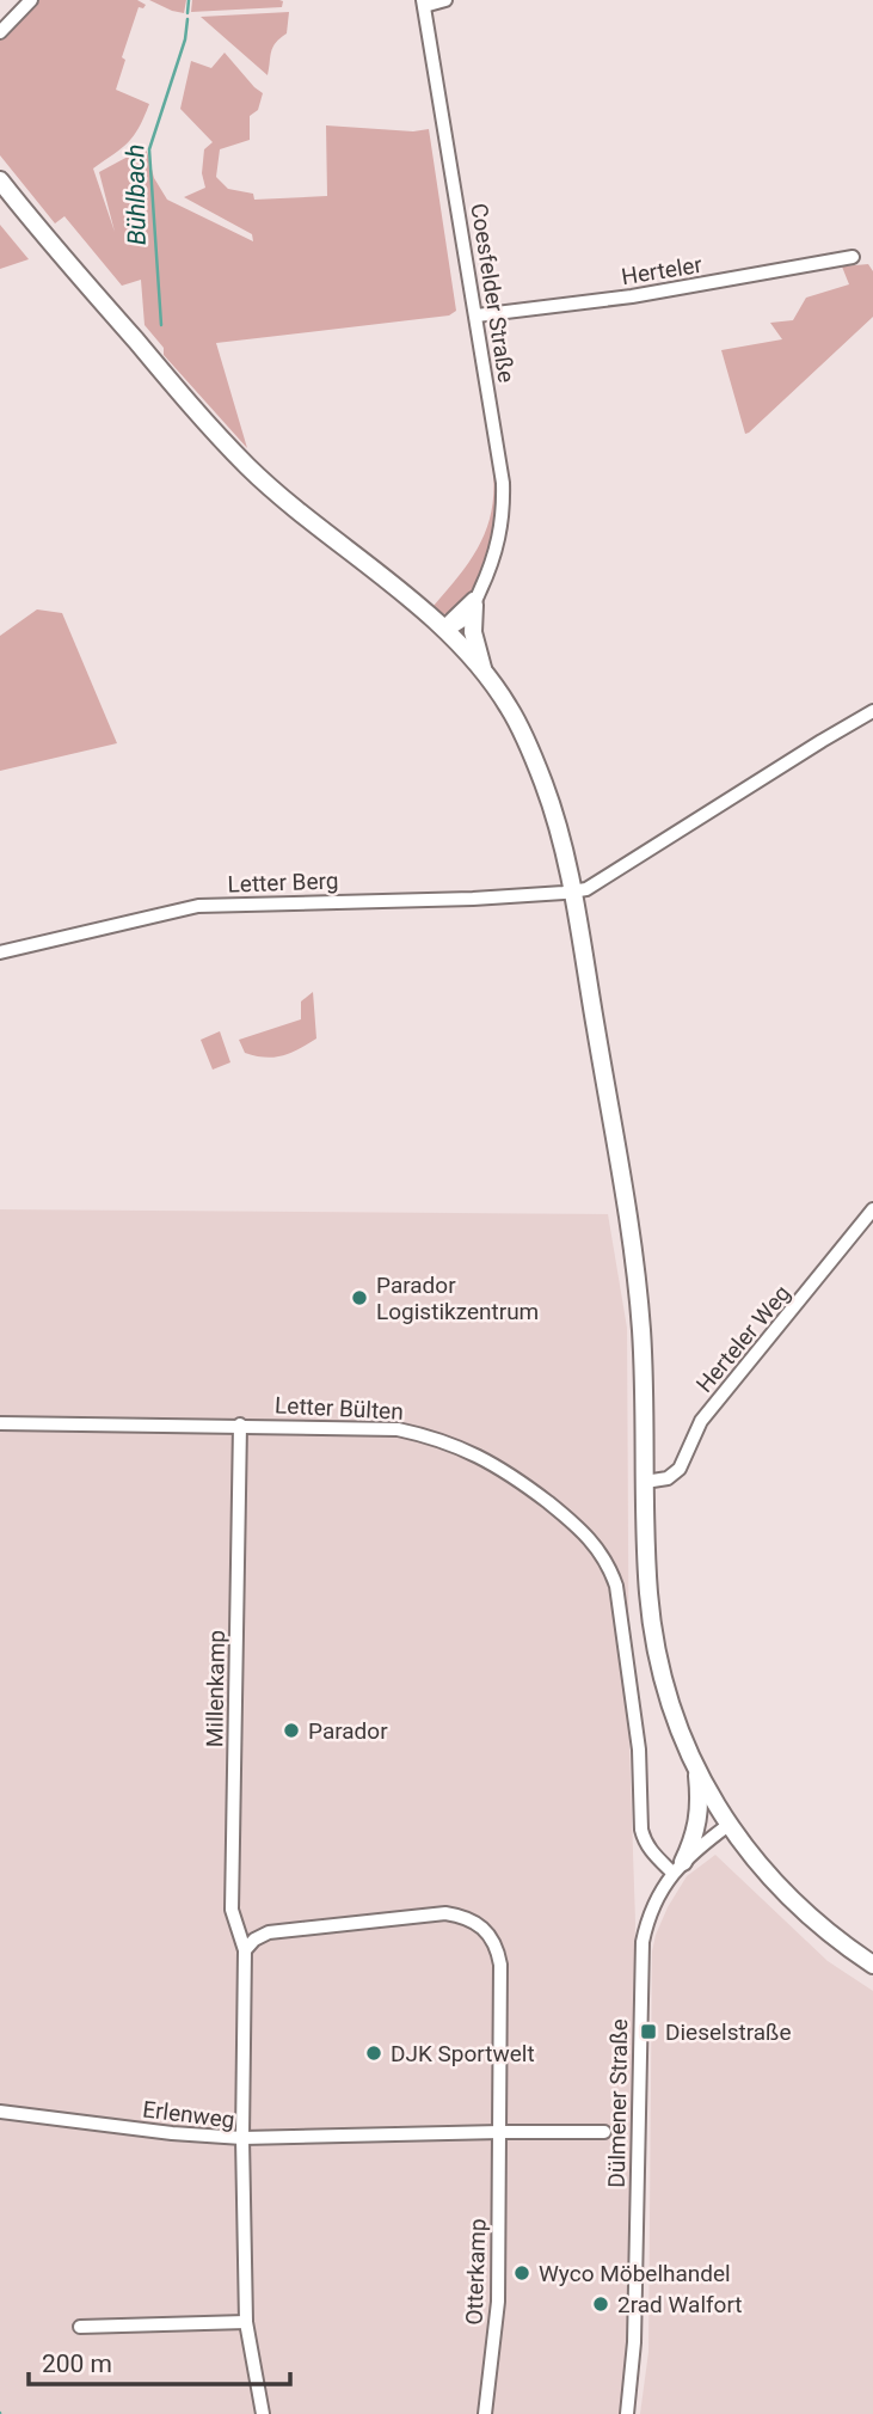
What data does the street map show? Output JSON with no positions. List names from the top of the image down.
{
  "streets": {
    "street": [
      "Herteler",
      "Coesfelder Straße",
      "Letter Berg",
      "Herteler Weg",
      "Letter Bülten",
      "Millenkamp",
      "Dülmener Straße",
      "Erlenweg",
      "Otterkamp"
    ]
  },
  "crossings": [
    ["Herteler", "Coesfelder Straße"],
    ["Letter Bülten", "Millenkamp"],
    ["Letter Bülten", "Dülmener Straße"]
  ],
  "water": ["Bühlbach"],
  "places": {
    "other": [
      "Parador Logistikzentrum",
      "Parador",
      "DJK Sportwelt",
      "Wyco Möbelhandel",
      "2rad Walfort"
    ],
    "transit": ["Dieselstraße"]
  },
  "scale_bar": "200 m"
}
